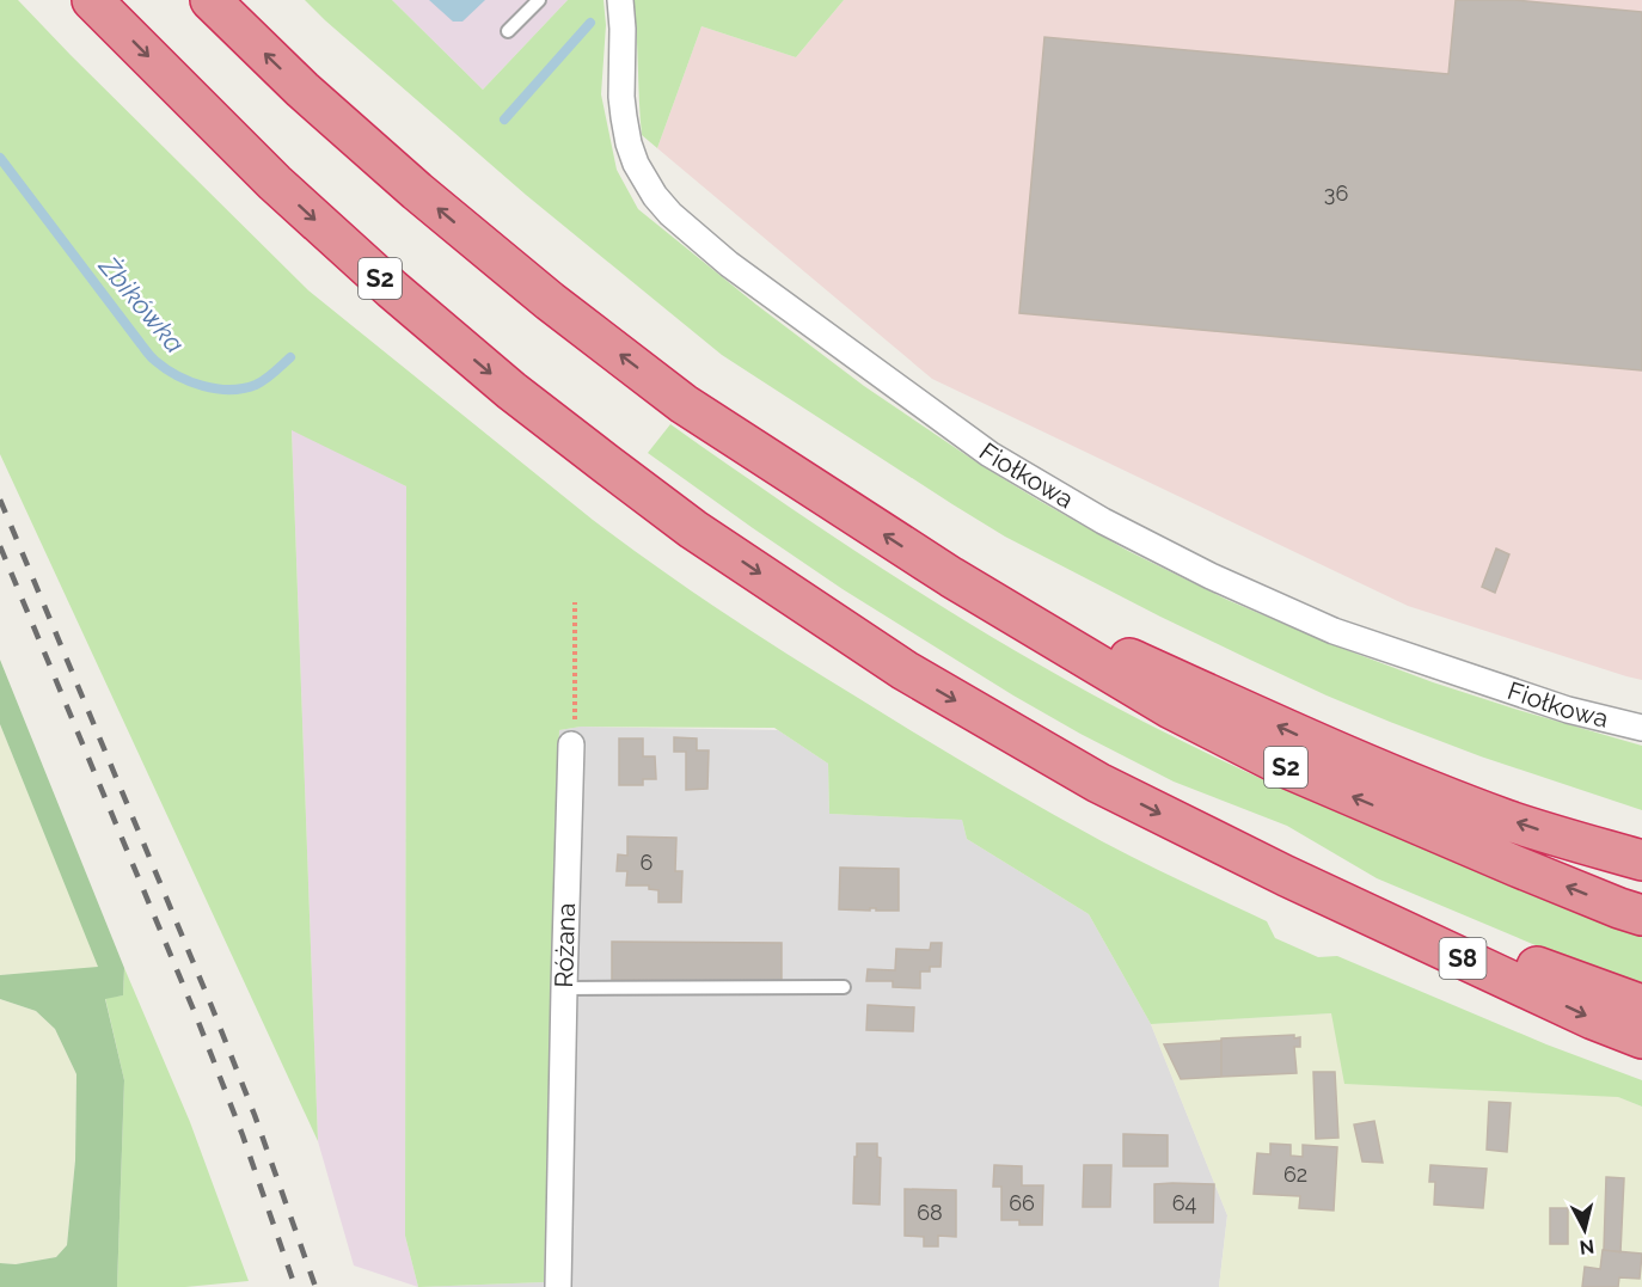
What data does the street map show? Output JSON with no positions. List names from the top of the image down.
{
  "streets": {
    "highway": ["S2", "S8"],
    "street": ["Fiołkowa", "Różana"]
  },
  "crossings": [
    ["S2", "S8"]
  ],
  "water": ["Żbikówka"],
  "house_numbers": [
    "36",
    "6",
    "62",
    "66",
    "64",
    "68"
  ],
  "north": "bottom"
}
